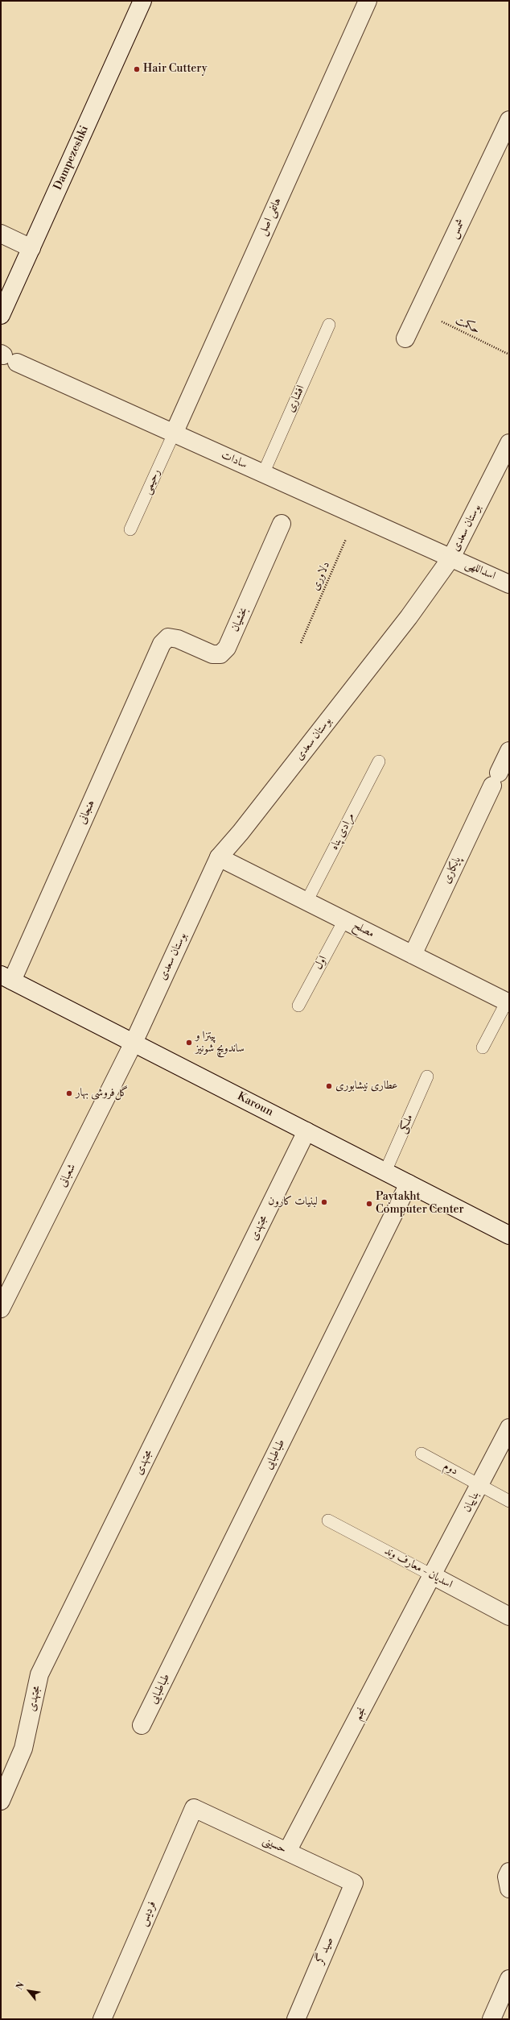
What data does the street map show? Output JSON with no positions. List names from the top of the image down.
{
  "streets": {
    "street": [
      "Dampezeshki",
      "هاتفی اصل",
      "شمس",
      "سادات",
      "بوستان سعدی",
      "اسداللهی",
      "بخشیان",
      "هنجانی",
      "پایکاری",
      "مصلح",
      "Karoun",
      "شعبانی",
      "مجتهدی",
      "طباطبایی",
      "بناییان",
      "اسدیان - معارف وند",
      "نجم",
      "حسینی",
      "فردیس",
      "صید گر"
    ],
    "lane": [
      "افشاری",
      "رحیمی",
      "مرادی پناه",
      "اول",
      "ملکی",
      "دوم"
    ],
    "path": ["حکمت", "دلاوری"]
  },
  "crossings": [
    ["هاتفی اصل", "سادات"],
    ["هاتفی اصل", "رحیمی"],
    ["شمس", "حکمت"],
    ["افشاری", "سادات"],
    ["سادات", "رحیمی"],
    ["سادات", "بوستان سعدی"],
    ["سادات", "اسداللهی"],
    ["سادات", "دلاوری"],
    ["بوستان سعدی", "اسداللهی"],
    ["بوستان سعدی", "مصلح"],
    ["بوستان سعدی", "Karoun"],
    ["بوستان سعدی", "شعبانی"],
    ["بخشیان", "هنجانی"],
    ["هنجانی", "Karoun"],
    ["مرادی پناه", "مصلح"],
    ["پایکاری", "مصلح"],
    ["مصلح", "اول"],
    ["Karoun", "ملکی"],
    ["Karoun", "شعبانی"],
    ["Karoun", "مجتهدی"],
    ["Karoun", "طباطبایی"],
    ["دوم", "بناییان"],
    ["بناییان", "اسدیان - معارف وند"],
    ["بناییان", "نجم"],
    ["اسدیان - معارف وند", "نجم"],
    ["نجم", "حسینی"],
    ["حسینی", "فردیس"],
    ["حسینی", "صید گر"]
  ],
  "places": [
    "Hair Cuttery",
    "پیتزا و ساندویچ شونیز",
    "عطاری نیشابوری",
    "گل‌فروشی بهار",
    "لبنیات کارون",
    "Paytakht Computer Center"
  ],
  "north": "top left"
}
